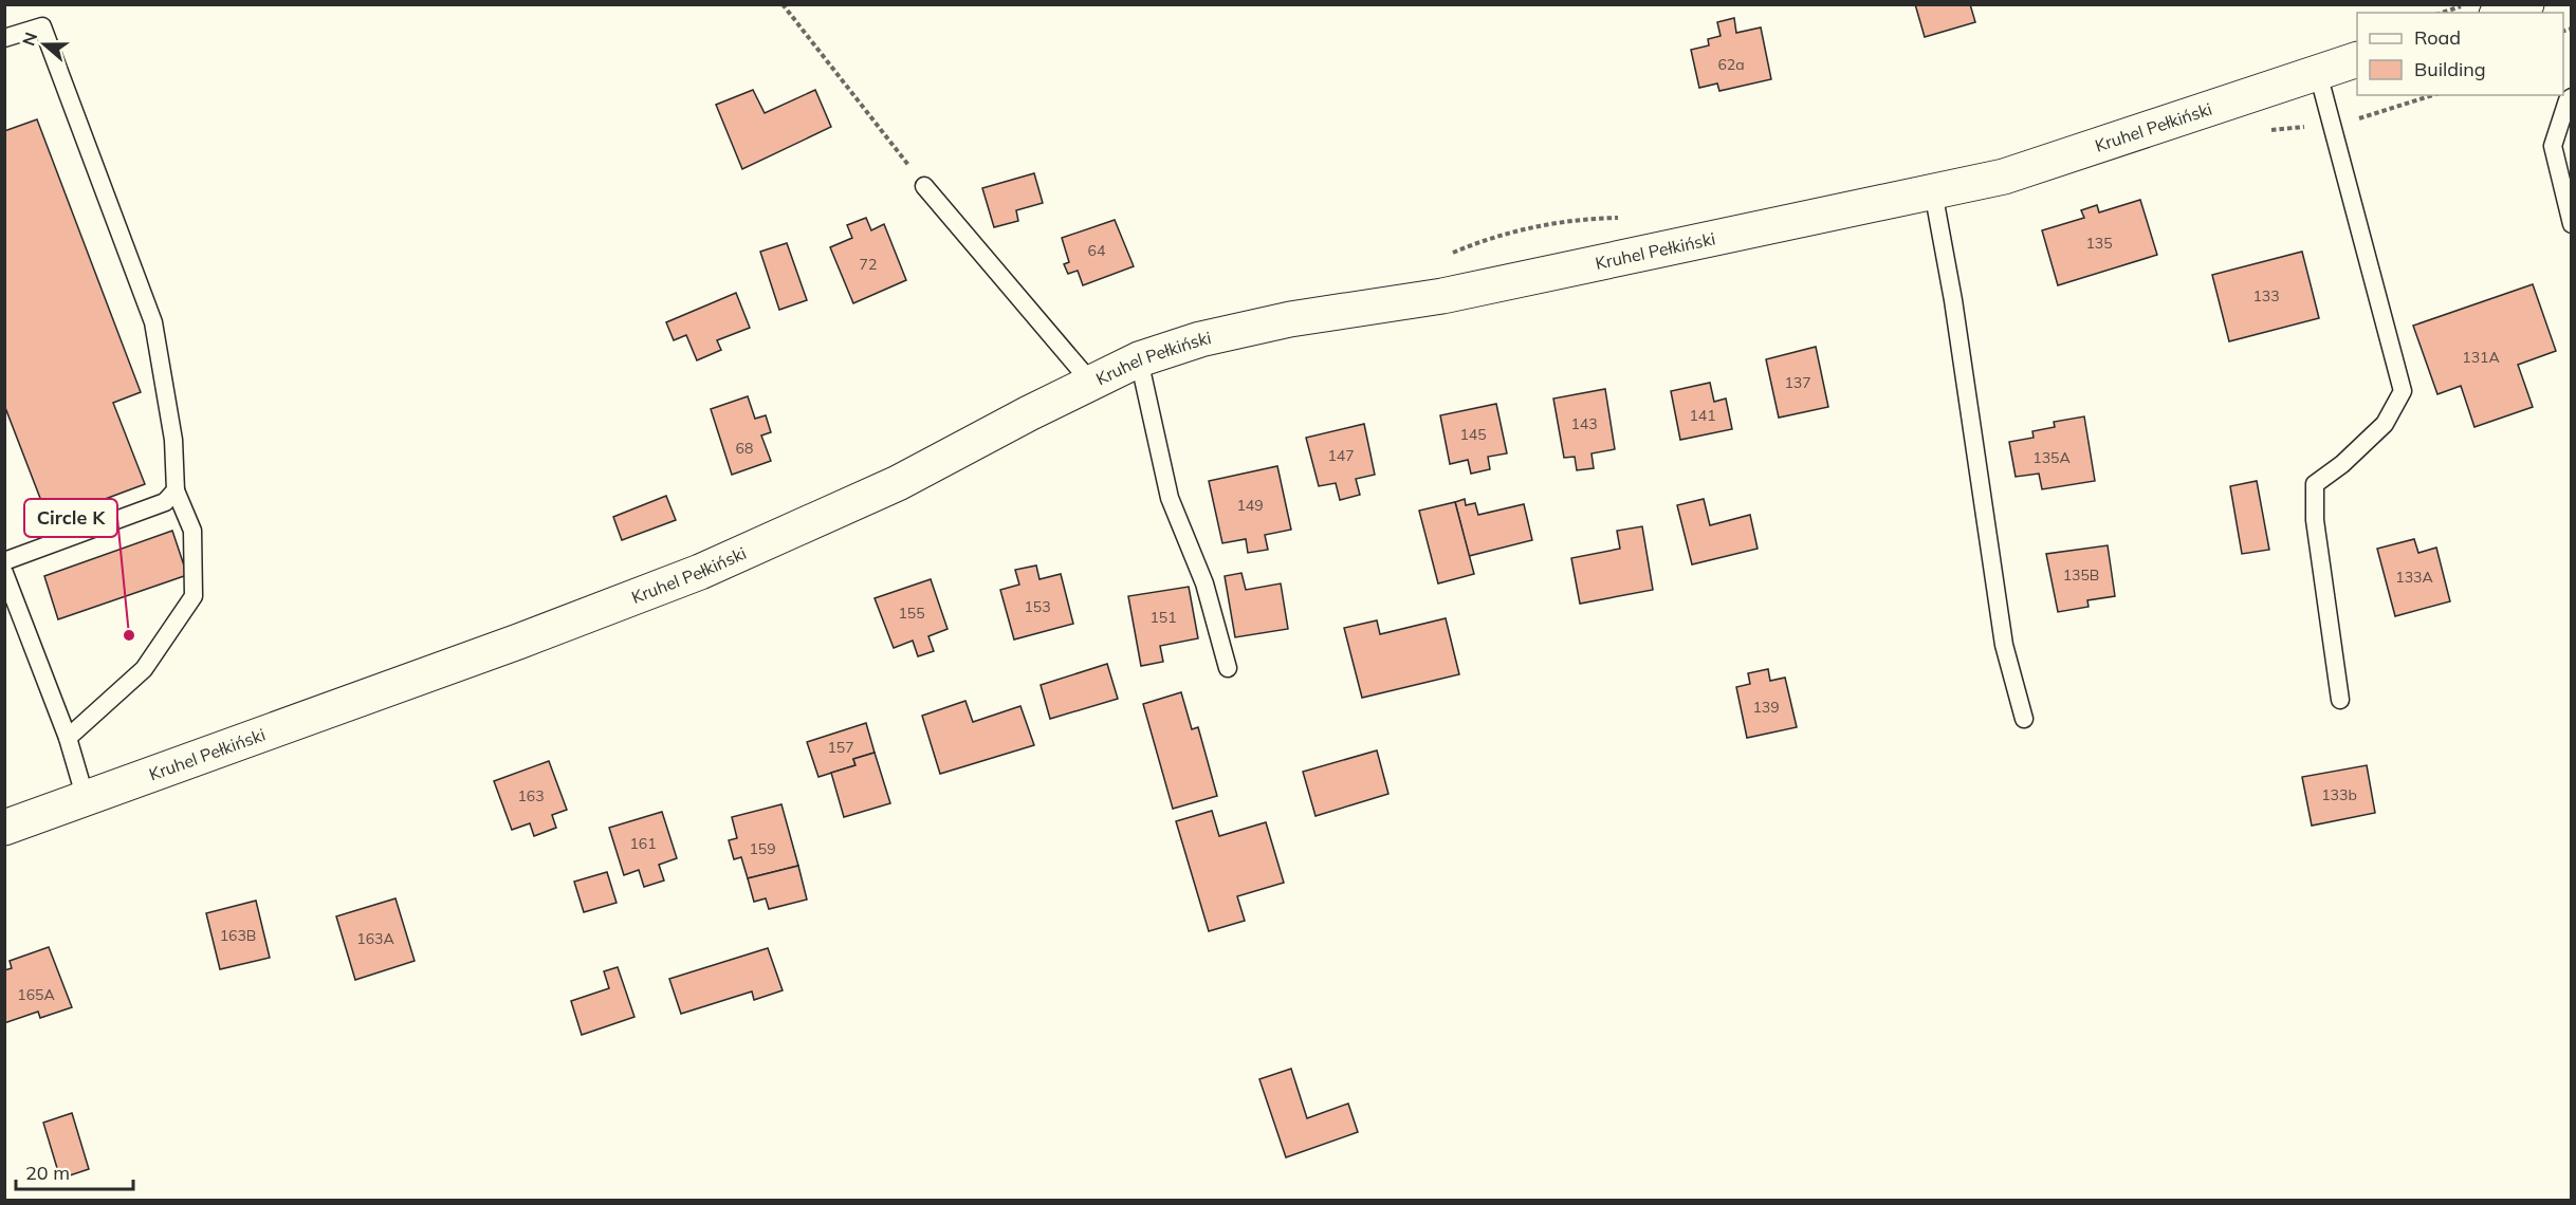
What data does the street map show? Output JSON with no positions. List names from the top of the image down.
{
  "streets": {
    "main road": ["Kruhel Pełkiński"]
  },
  "places": ["Circle K"],
  "house_numbers": [
    "62a",
    "135",
    "64",
    "72",
    "133",
    "131A",
    "137",
    "141",
    "143",
    "145",
    "68",
    "147",
    "135A",
    "149",
    "135B",
    "133A",
    "153",
    "155",
    "151",
    "139",
    "157",
    "133b",
    "163",
    "161",
    "159",
    "163B",
    "163A",
    "165A"
  ],
  "legend": ["Road", "Building"],
  "scale_bar": "20 m",
  "north": "left"
}
